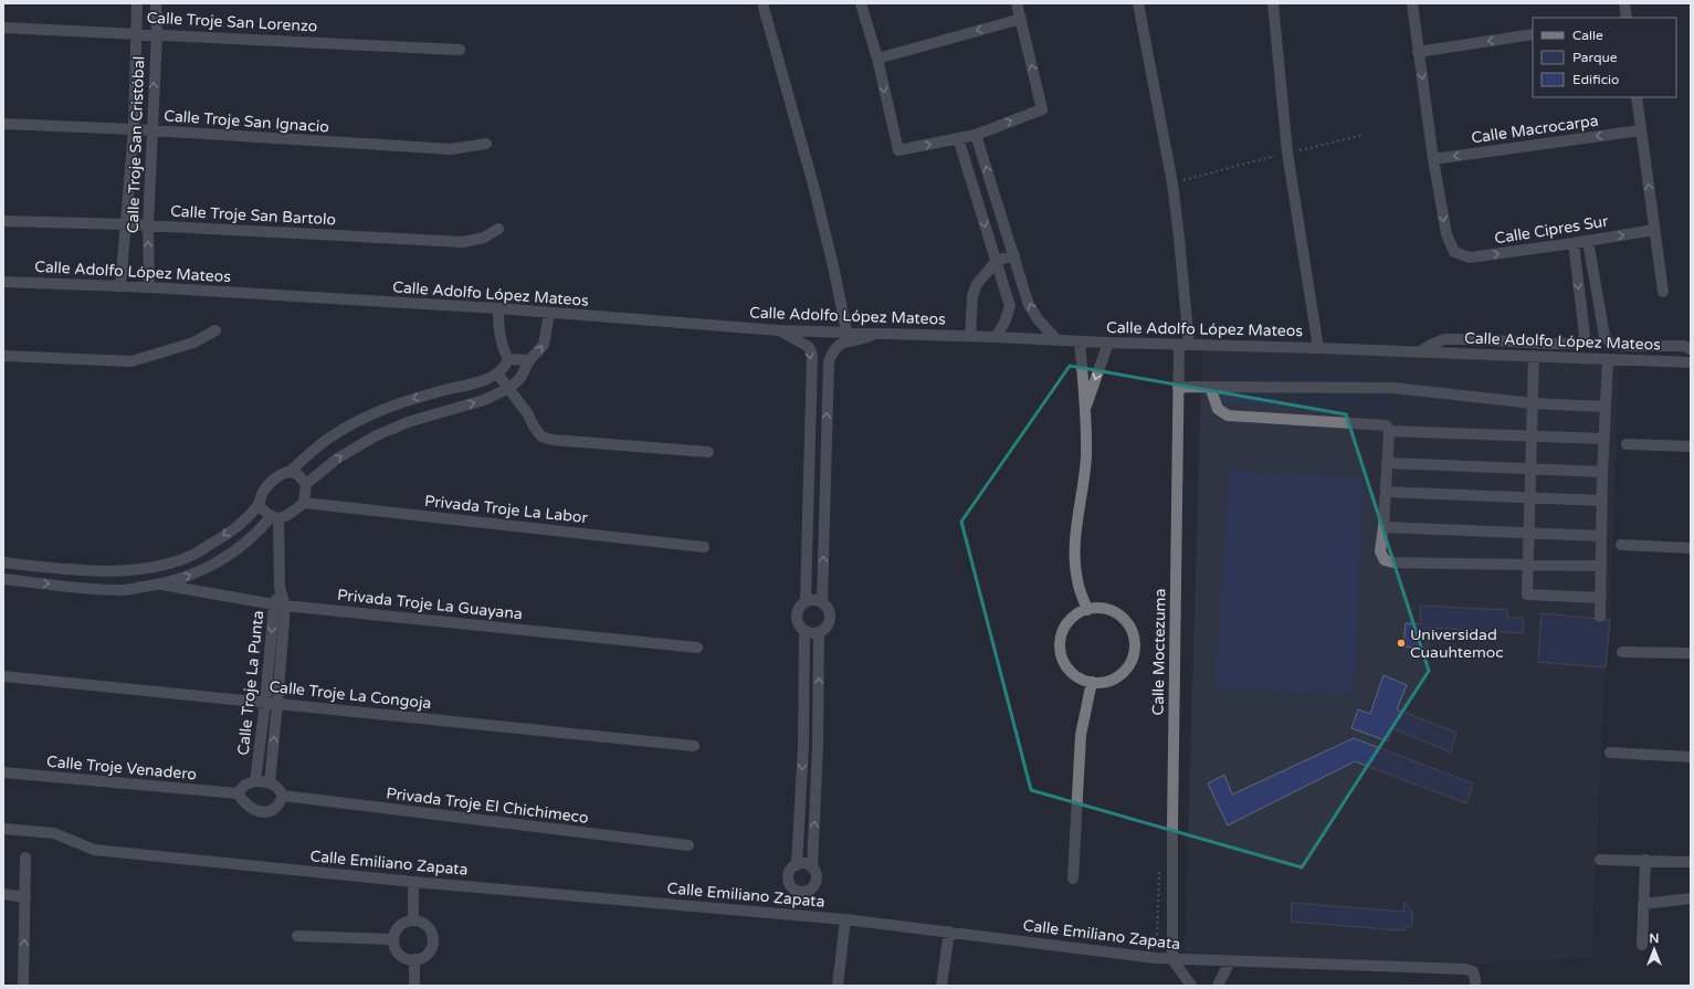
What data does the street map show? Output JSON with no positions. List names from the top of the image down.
{
  "streets": {
    "street": [
      "Calle Troje San Lorenzo",
      "Calle Troje San Ignacio",
      "Calle Macrocarpa",
      "Calle Troje San Cristóbal",
      "Calle Troje San Bartolo",
      "Calle Cipres Sur",
      "Calle Adolfo López Mateos",
      "Privada Troje La Labor",
      "Privada Troje La Guayana",
      "Calle Moctezuma",
      "Calle Troje La Punta",
      "Calle Troje La Congoja",
      "Calle Troje Venadero",
      "Privada Troje El Chichimeco",
      "Calle Emiliano Zapata"
    ]
  },
  "crossings": [
    ["Calle Troje San Lorenzo", "Calle Troje San Cristóbal"],
    ["Calle Troje San Ignacio", "Calle Troje San Cristóbal"],
    ["Calle Macrocarpa", "Calle Cipres Sur"],
    ["Calle Troje San Cristóbal", "Calle Troje San Bartolo"],
    ["Calle Troje San Cristóbal", "Calle Adolfo López Mateos"],
    ["Calle Adolfo López Mateos", "Calle Moctezuma"],
    ["Privada Troje La Labor", "Calle Troje La Punta"],
    ["Privada Troje La Guayana", "Calle Troje La Punta"],
    ["Calle Moctezuma", "Calle Emiliano Zapata"],
    ["Calle Troje La Punta", "Calle Troje La Congoja"],
    ["Calle Troje La Punta", "Calle Troje Venadero"],
    ["Calle Troje La Punta", "Privada Troje El Chichimeco"],
    ["Calle Troje Venadero", "Privada Troje El Chichimeco"]
  ],
  "one_way": ["Calle Macrocarpa"],
  "places": ["Universidad Cuauhtemoc"],
  "legend": ["Calle", "Parque", "Edificio"],
  "north": "top"
}
